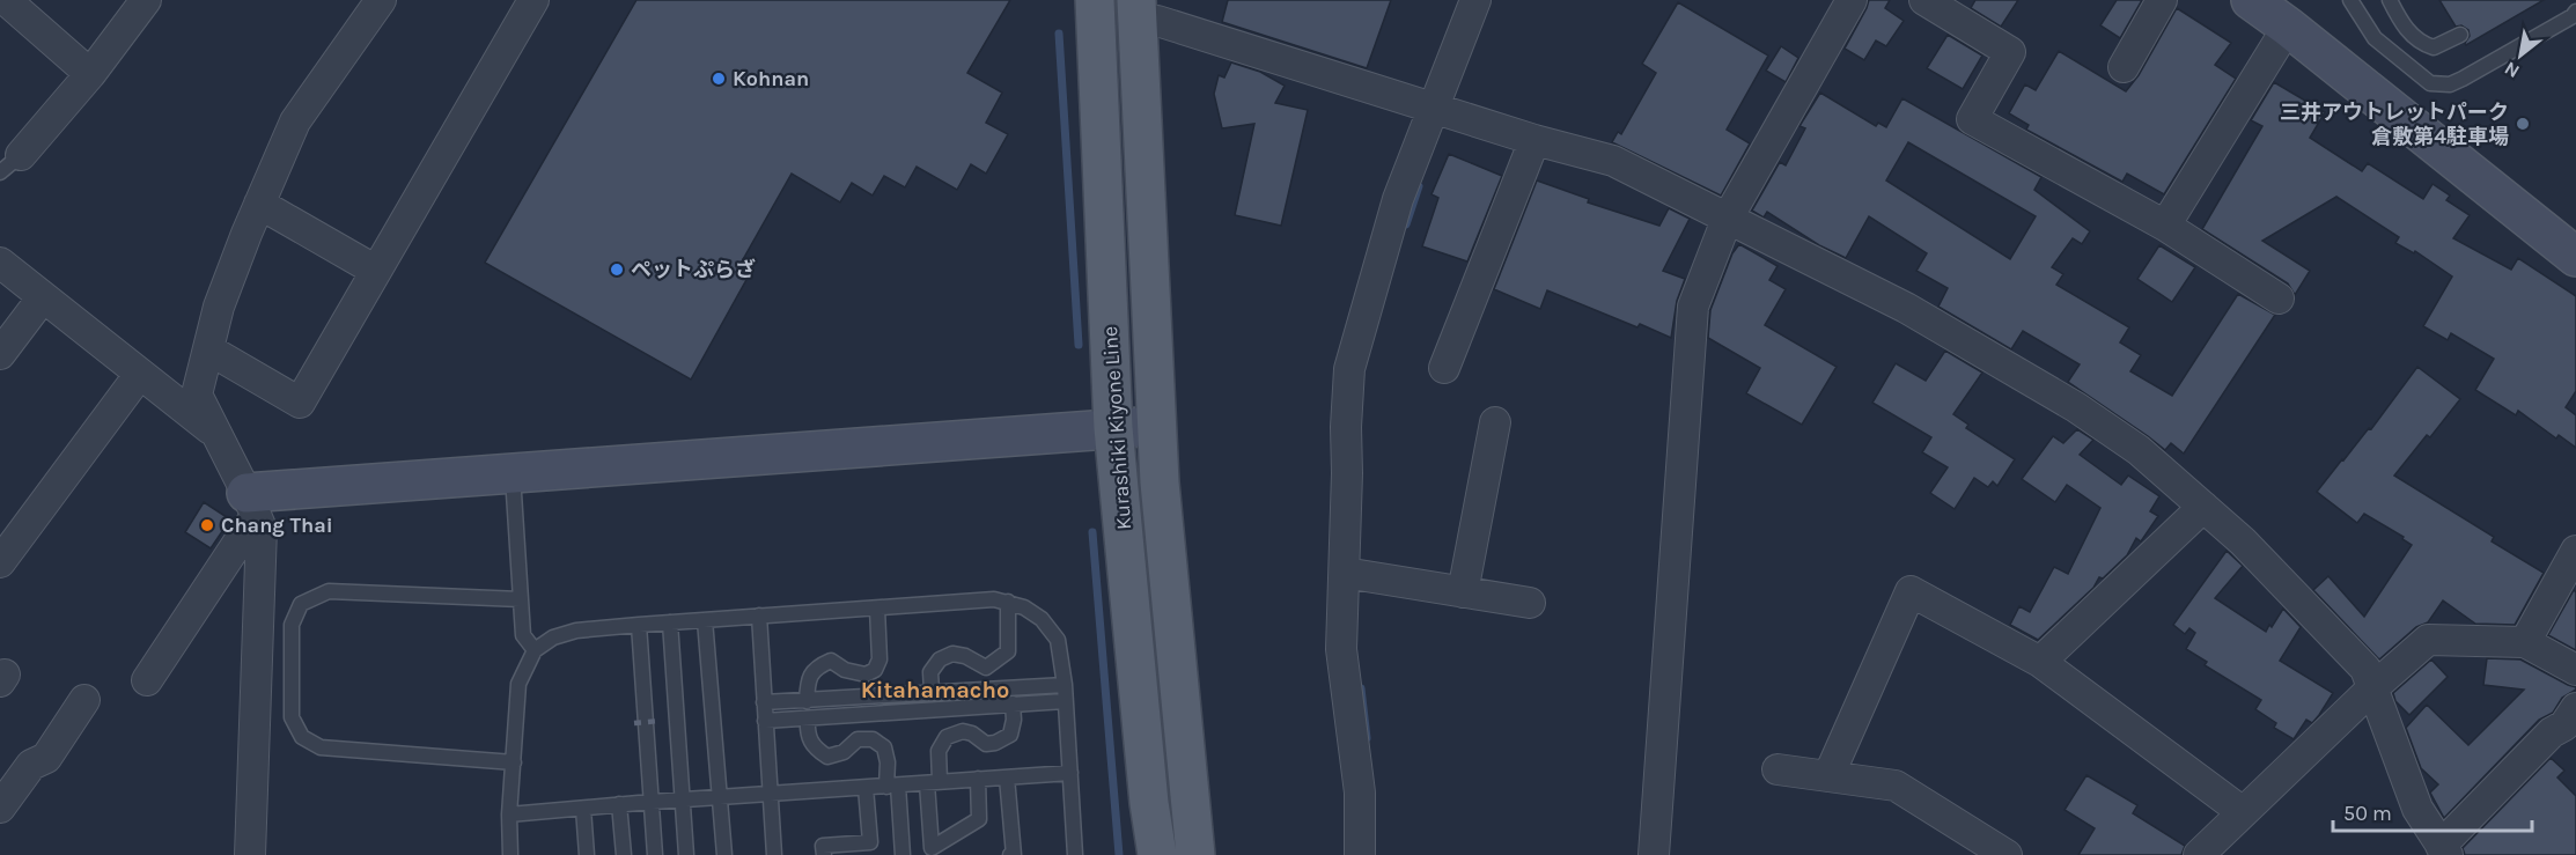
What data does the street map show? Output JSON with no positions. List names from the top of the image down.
{
  "streets": {
    "main road": ["Kurashiki Kiyone Line"]
  },
  "districts": ["Kitahamacho"],
  "places": [
    "Kohnan",
    "三井アウトレットパーク 倉敷第4駐車場",
    "ペットぷらざ",
    "Chang Thai"
  ],
  "scale_bar": "50 m",
  "north": "bottom left"
}
